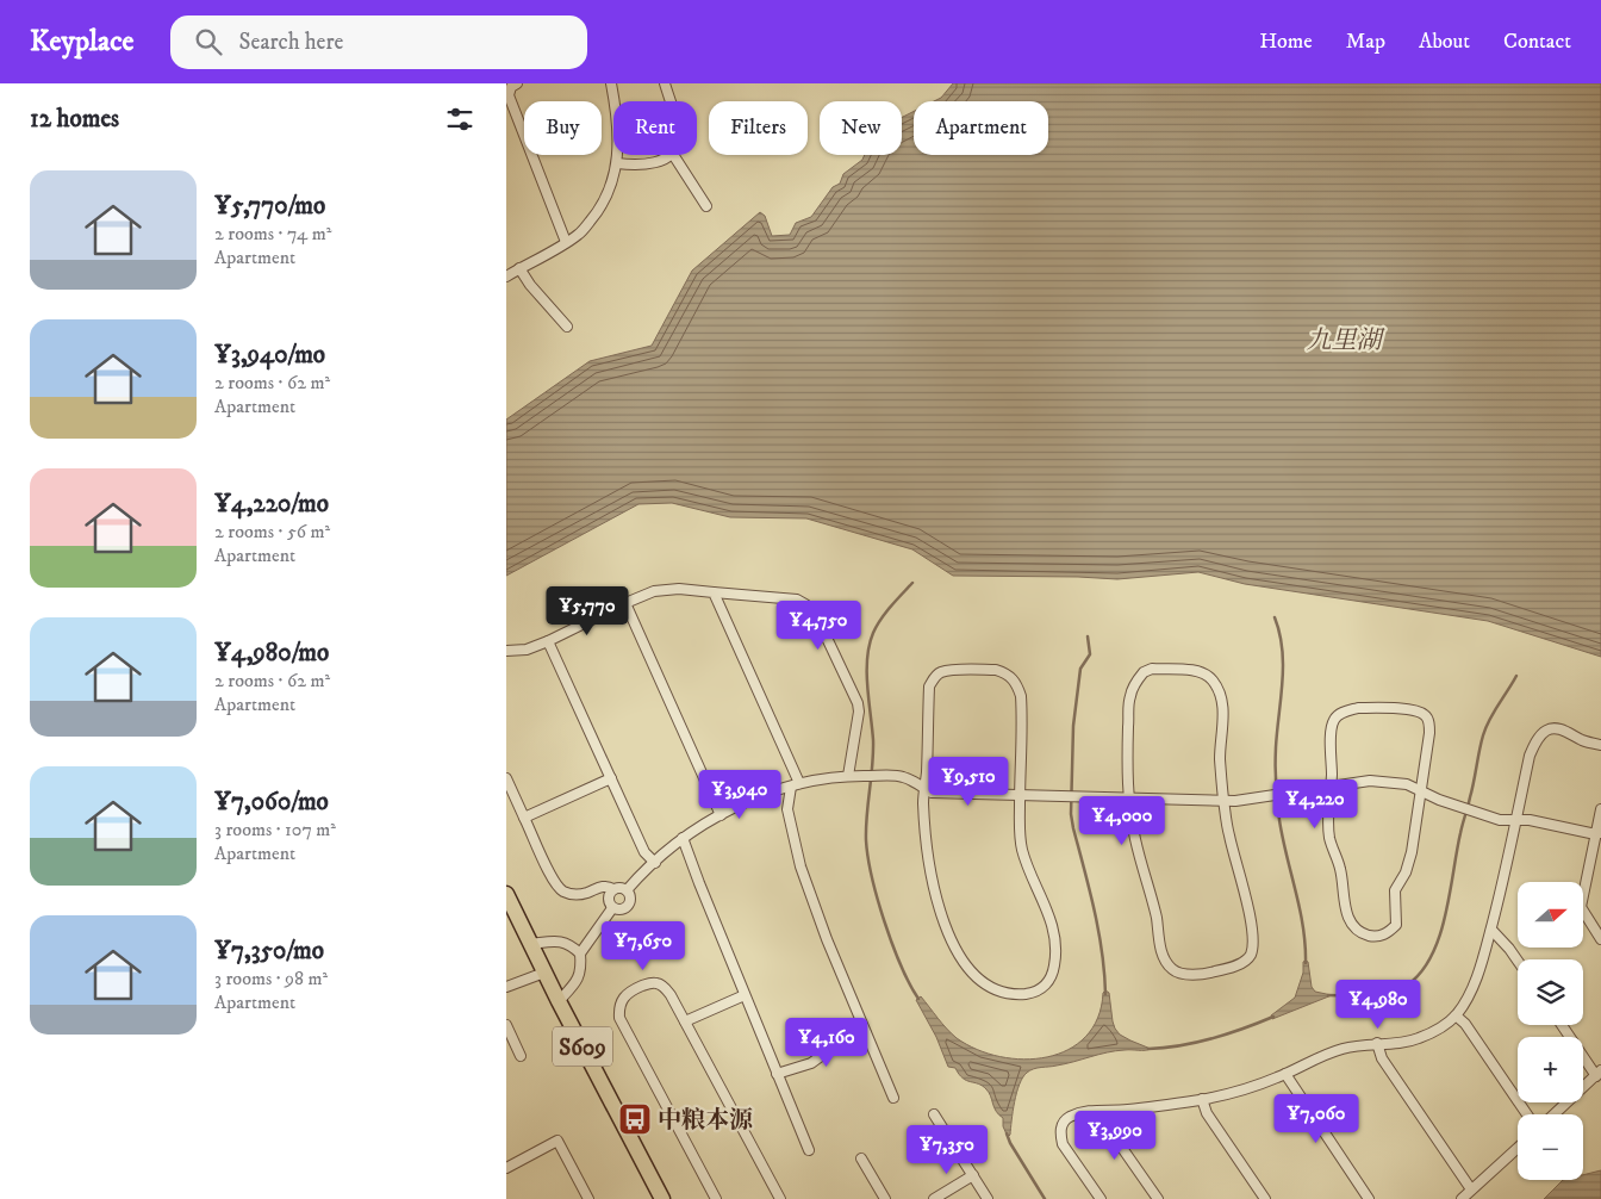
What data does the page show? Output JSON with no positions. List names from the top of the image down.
{
  "streets": {
    "main road": ["S609"]
  },
  "water": ["九里湖"],
  "places": {
    "bus stop": ["中粮本源"]
  },
  "north": "right",
  "page": {
    "header": "Keyplace",
    "search": "Search here",
    "nav": [
      "Home",
      "Map",
      "About",
      "Contact"
    ],
    "heading": "12 homes",
    "chip": [
      "Buy",
      "Rent",
      "Filters",
      "New",
      "Apartment"
    ],
    "list": [
      {
        "name": "¥5,770/mo",
        "note": "2 rooms · 74 m² · Apartment"
      },
      {
        "name": "¥3,940/mo",
        "note": "2 rooms · 62 m² · Apartment"
      },
      {
        "name": "¥4,220/mo",
        "note": "2 rooms · 56 m² · Apartment"
      },
      {
        "name": "¥4,980/mo",
        "note": "2 rooms · 62 m² · Apartment"
      },
      {
        "name": "¥7,060/mo",
        "note": "3 rooms · 107 m² · Apartment"
      },
      {
        "name": "¥7,350/mo",
        "note": "3 rooms · 98 m² · Apartment"
      }
    ],
    "price": [
      "¥5,770",
      "¥4,750",
      "¥9,510",
      "¥3,940",
      "¥4,220",
      "¥4,000",
      "¥7,650",
      "¥4,980",
      "¥4,160",
      "¥7,060",
      "¥3,990",
      "¥7,350"
    ],
    "map_buttons": ["+", "−"]
  }
}
